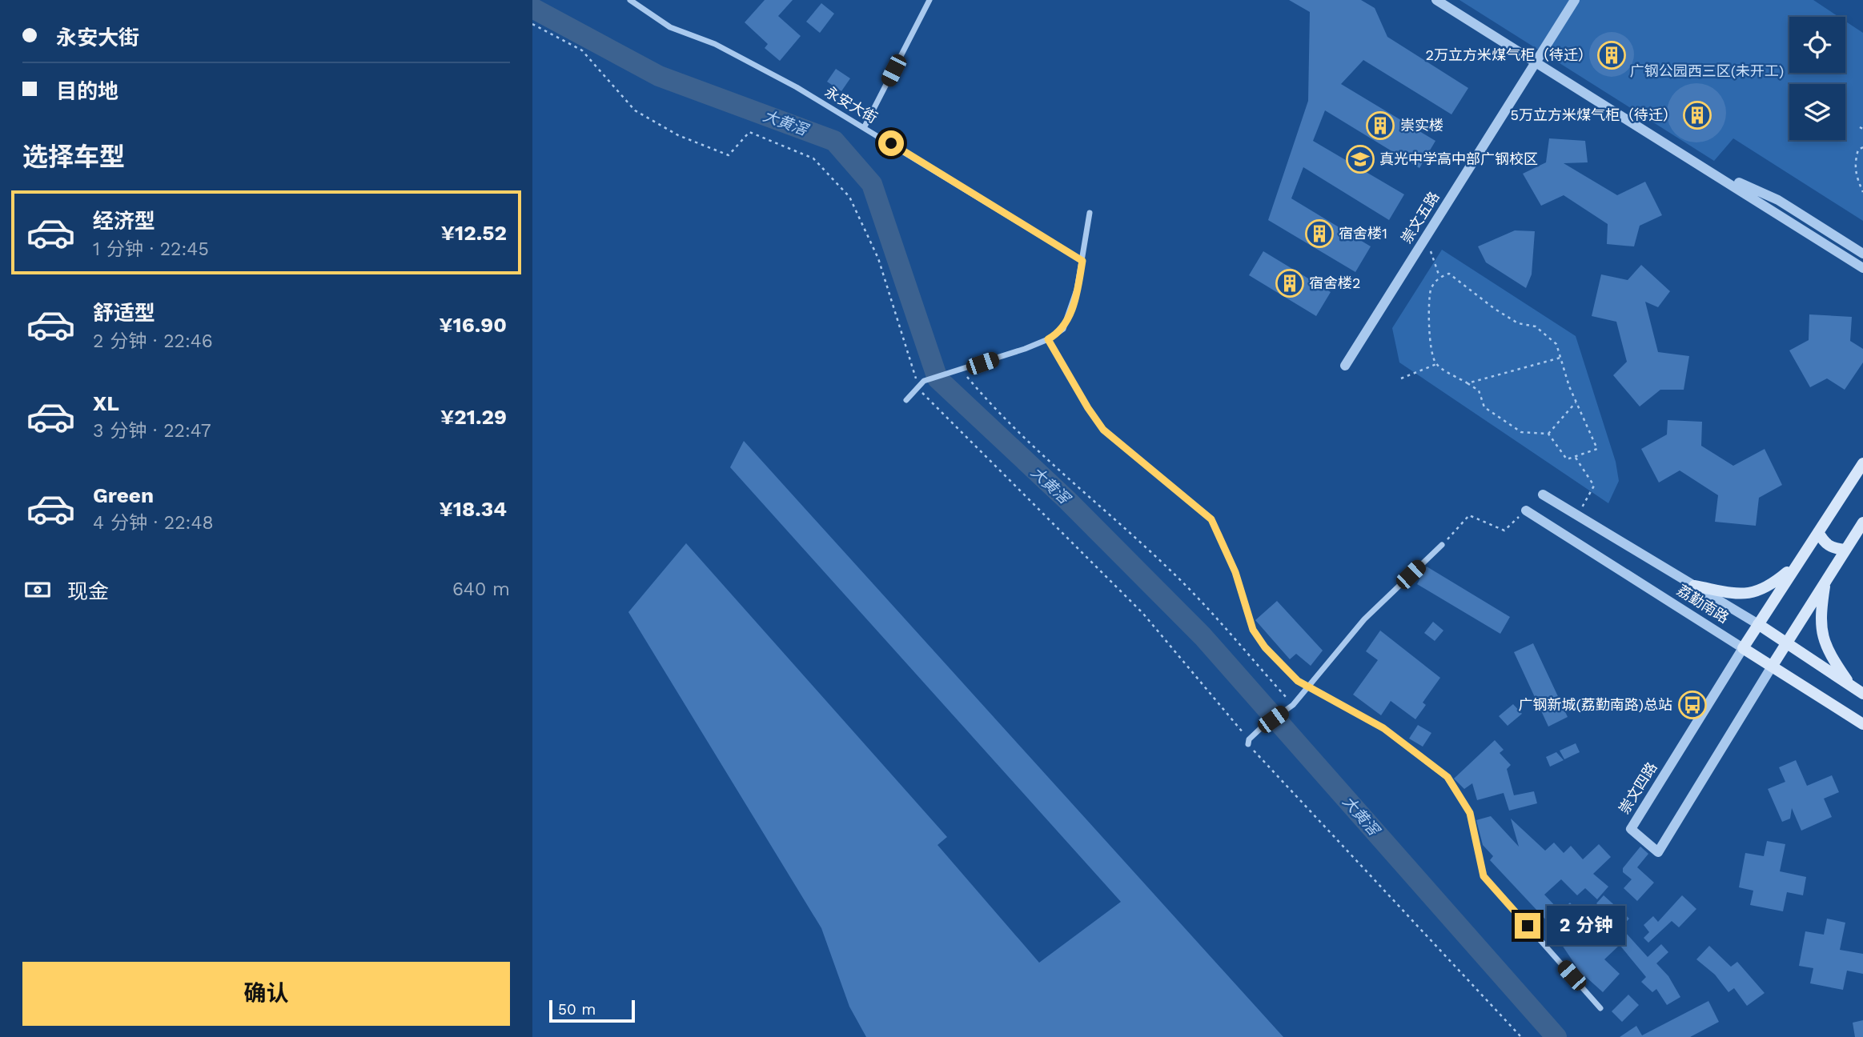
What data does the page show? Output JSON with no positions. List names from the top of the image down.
{
  "streets": {
    "main road": ["荔勤南路", "崇文四路"],
    "street": ["永安大街", "崇文五路"]
  },
  "crossings": [
    ["荔勤南路", "崇文四路"]
  ],
  "water": ["大黄滘"],
  "parks": ["广钢公园西三区(未开工)"],
  "places": {
    "building": [
      "2万立方米煤气柜（待迁）",
      "5万立方米煤气柜（待迁）",
      "崇实楼",
      "宿舍楼1",
      "宿舍楼2"
    ],
    "school or university": ["真光中学高中部广钢校区"],
    "bus stop": ["广钢新城(荔勤南路)总站"]
  },
  "scale_bar": "50 m",
  "page": {
    "banner": ["永安大街", "目的地"],
    "heading": "选择车型",
    "list": [
      {
        "name": "经济型",
        "note": "1 分钟 · 22:45",
        "value": "¥12.52"
      },
      {
        "name": "舒适型",
        "note": "2 分钟 · 22:46",
        "value": "¥16.90"
      },
      {
        "name": "XL",
        "note": "3 分钟 · 22:47",
        "value": "¥21.29"
      },
      {
        "name": "Green",
        "note": "4 分钟 · 22:48",
        "value": "¥18.34"
      }
    ],
    "pay": ["现金", "640 m"],
    "bubble": "2 分钟",
    "buttons": "确认",
    "scale": "50 m"
  }
}
